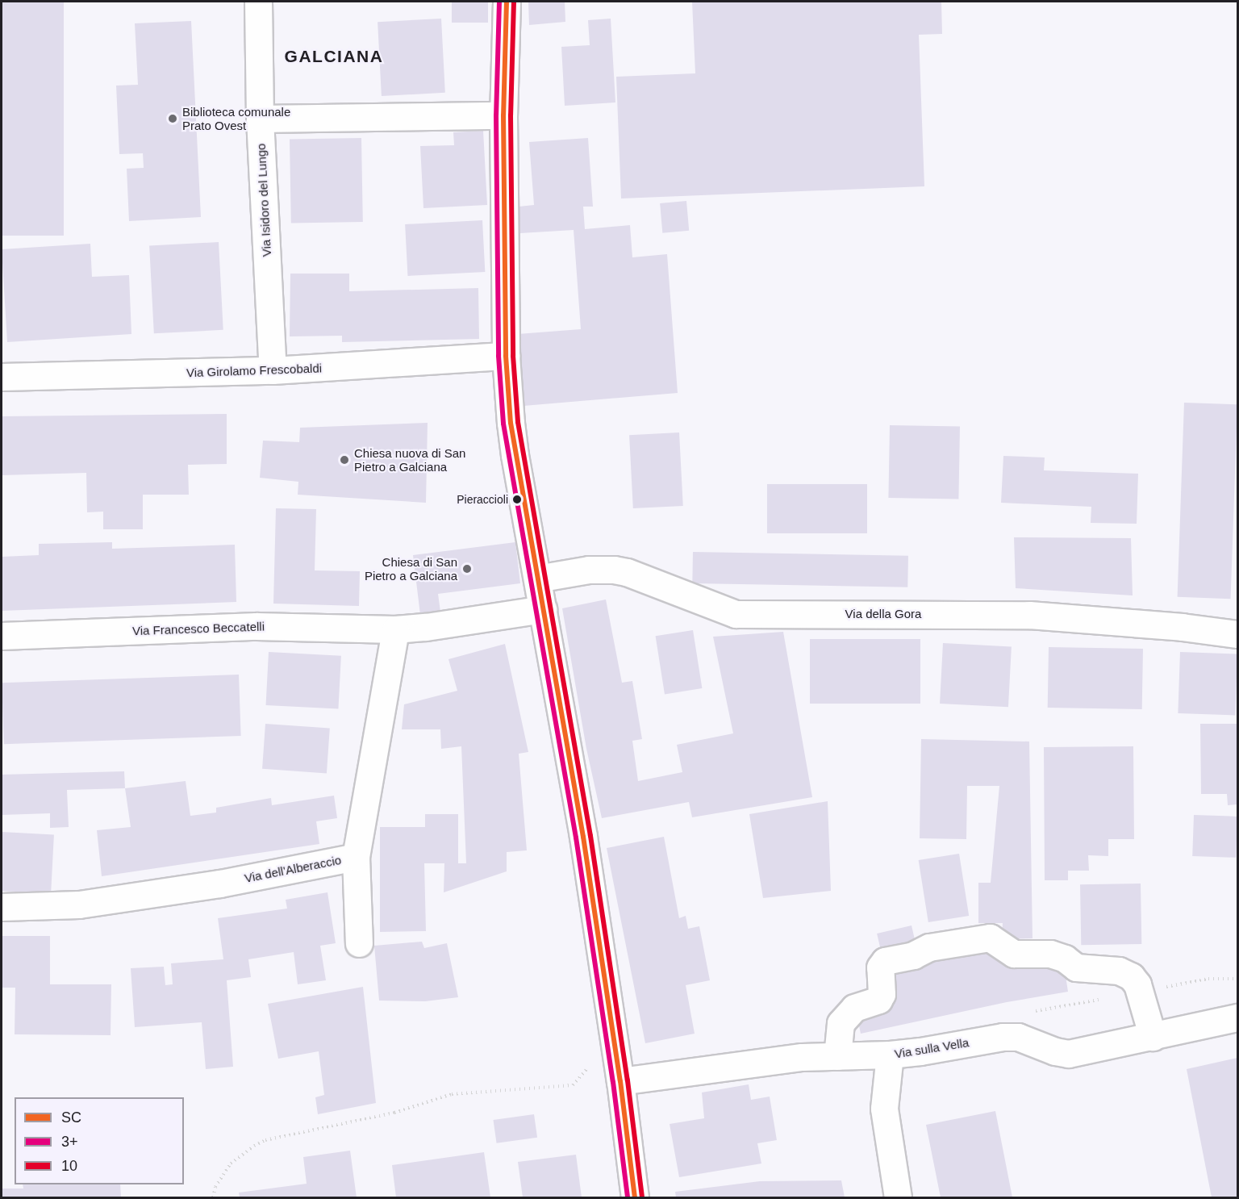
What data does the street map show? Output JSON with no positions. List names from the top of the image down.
{
  "streets": {
    "street": [
      "Via Isidoro del Lungo",
      "Via Girolamo Frescobaldi",
      "Via della Gora",
      "Via Francesco Beccatelli",
      "Via dell'Alberaccio",
      "Via sulla Vella"
    ]
  },
  "crossings": [
    ["Via Isidoro del Lungo", "Via Girolamo Frescobaldi"],
    ["Via Francesco Beccatelli", "Via dell'Alberaccio"]
  ],
  "districts": ["GALCIANA"],
  "places": [
    "Biblioteca comunale Prato Ovest",
    "Chiesa nuova di San Pietro a Galciana",
    "Pieraccioli",
    "Chiesa di San Pietro a Galciana"
  ],
  "lines": ["transit line SC", "transit line 3+", "transit line 10"],
  "legend": ["SC", "3+", "10"]
}
